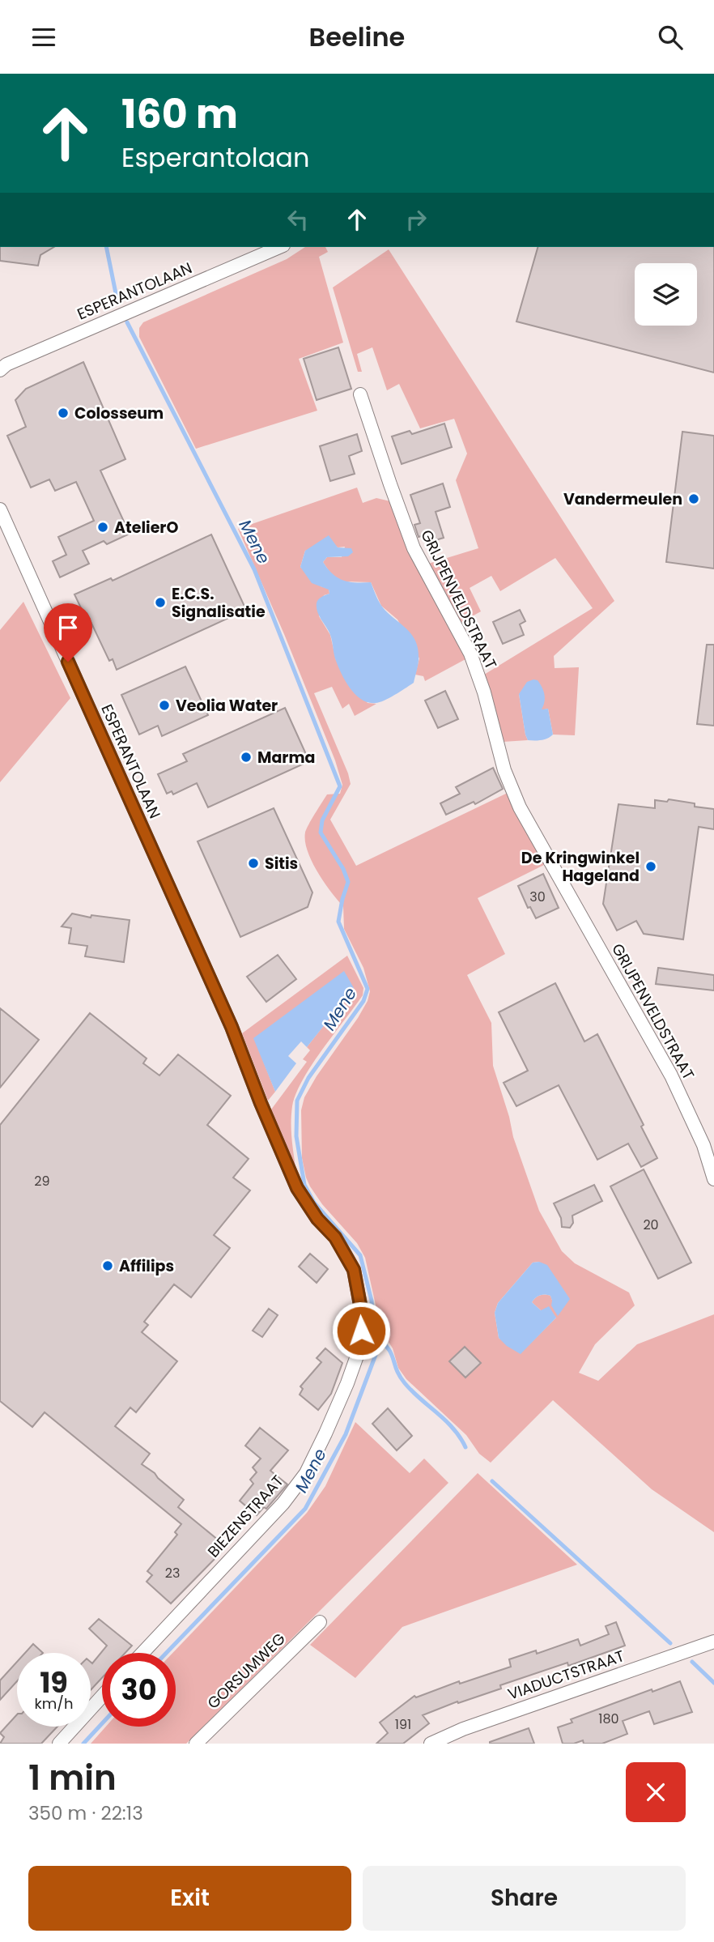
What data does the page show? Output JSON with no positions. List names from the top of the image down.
{
  "streets": {
    "street": [
      "ESPERANTOLAAN",
      "GRIJPENVELDSTRAAT",
      "BIEZENSTRAAT",
      "GORSUMWEG",
      "VIADUCTSTRAAT"
    ]
  },
  "crossings": [
    ["ESPERANTOLAAN", "BIEZENSTRAAT"]
  ],
  "water": ["Mene"],
  "places": [
    "Colosseum",
    "Vandermeulen",
    "AtelierO",
    "E.C.S. Signalisatie",
    "Veolia Water",
    "Marma",
    "Sitis",
    "De Kringwinkel Hageland",
    "Affilips"
  ],
  "house_numbers": [
    "30",
    "29",
    "20",
    "23",
    "180",
    "191"
  ],
  "page": {
    "header": "Beeline",
    "turn": ["160 m", "Esperantolaan"],
    "speed": "19 km/h",
    "limit": "30",
    "heading": ["1 min", "350 m · 22:13"],
    "buttons": ["Exit", "Share"]
  }
}
